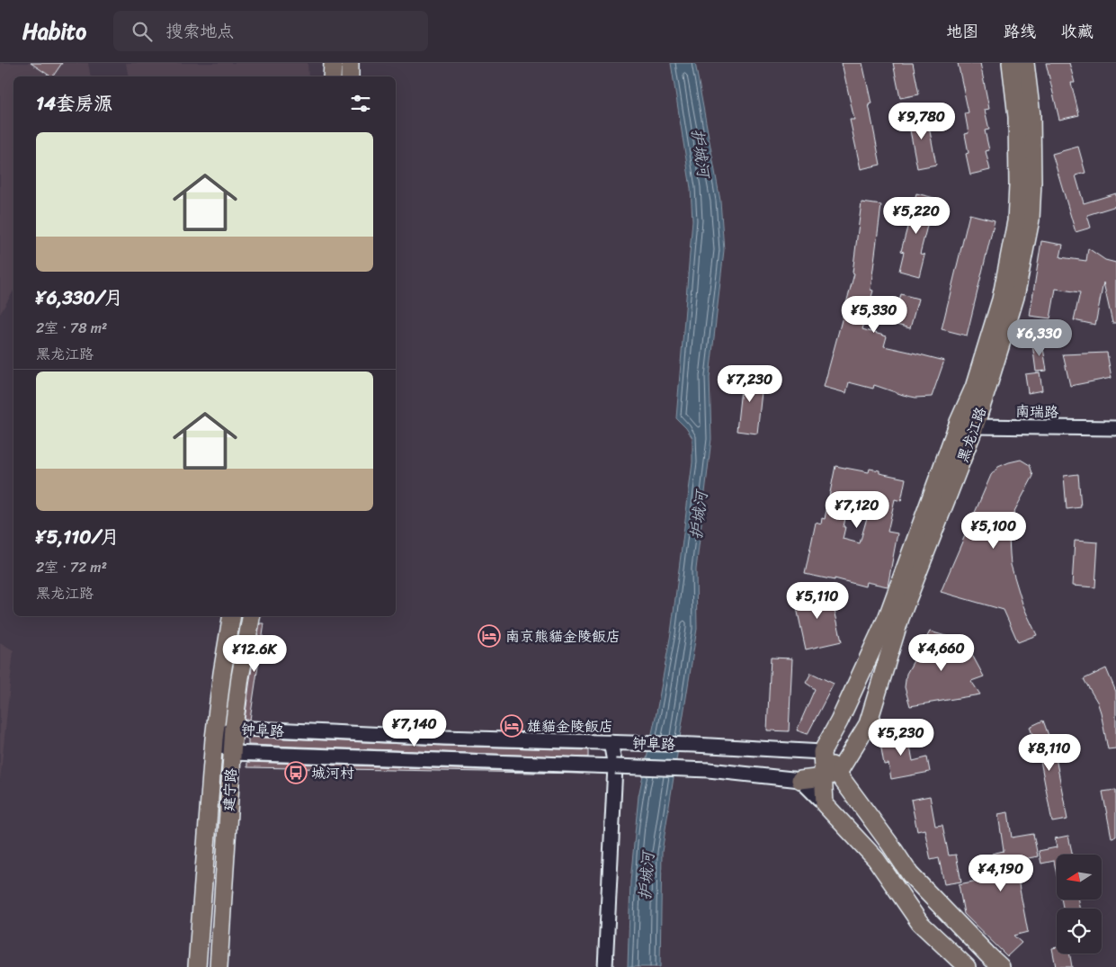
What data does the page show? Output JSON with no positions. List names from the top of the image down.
{
  "streets": {
    "main road": ["黑龙江路", "建宁路"],
    "street": ["南瑞路", "钟阜路"]
  },
  "crossings": [
    ["南瑞路", "黑龙江路"],
    ["黑龙江路", "钟阜路"],
    ["钟阜路", "建宁路"]
  ],
  "water": ["护城河"],
  "places": {
    "hotel": ["南京熊貓金陵飯店", "雄貓金陵飯店"],
    "bus stop": ["城河村"]
  },
  "north": "left",
  "page": {
    "header": "Habito",
    "search": "搜索地点",
    "nav": ["地图", "路线", "收藏"],
    "heading": "14套房源",
    "price": [
      "¥9,780",
      "¥5,220",
      "¥5,330",
      "¥6,330",
      "¥7,230",
      "¥7,120",
      "¥5,100",
      "¥5,110",
      "¥4,660",
      "¥12.6K",
      "¥7,140",
      "¥5,230",
      "¥8,110",
      "¥4,190"
    ],
    "list": [
      {
        "name": "¥6,330/月",
        "note": "2室 · 78 m² · 黑龙江路"
      },
      {
        "name": "¥5,110/月",
        "note": "2室 · 72 m² · 黑龙江路"
      }
    ]
  }
}
